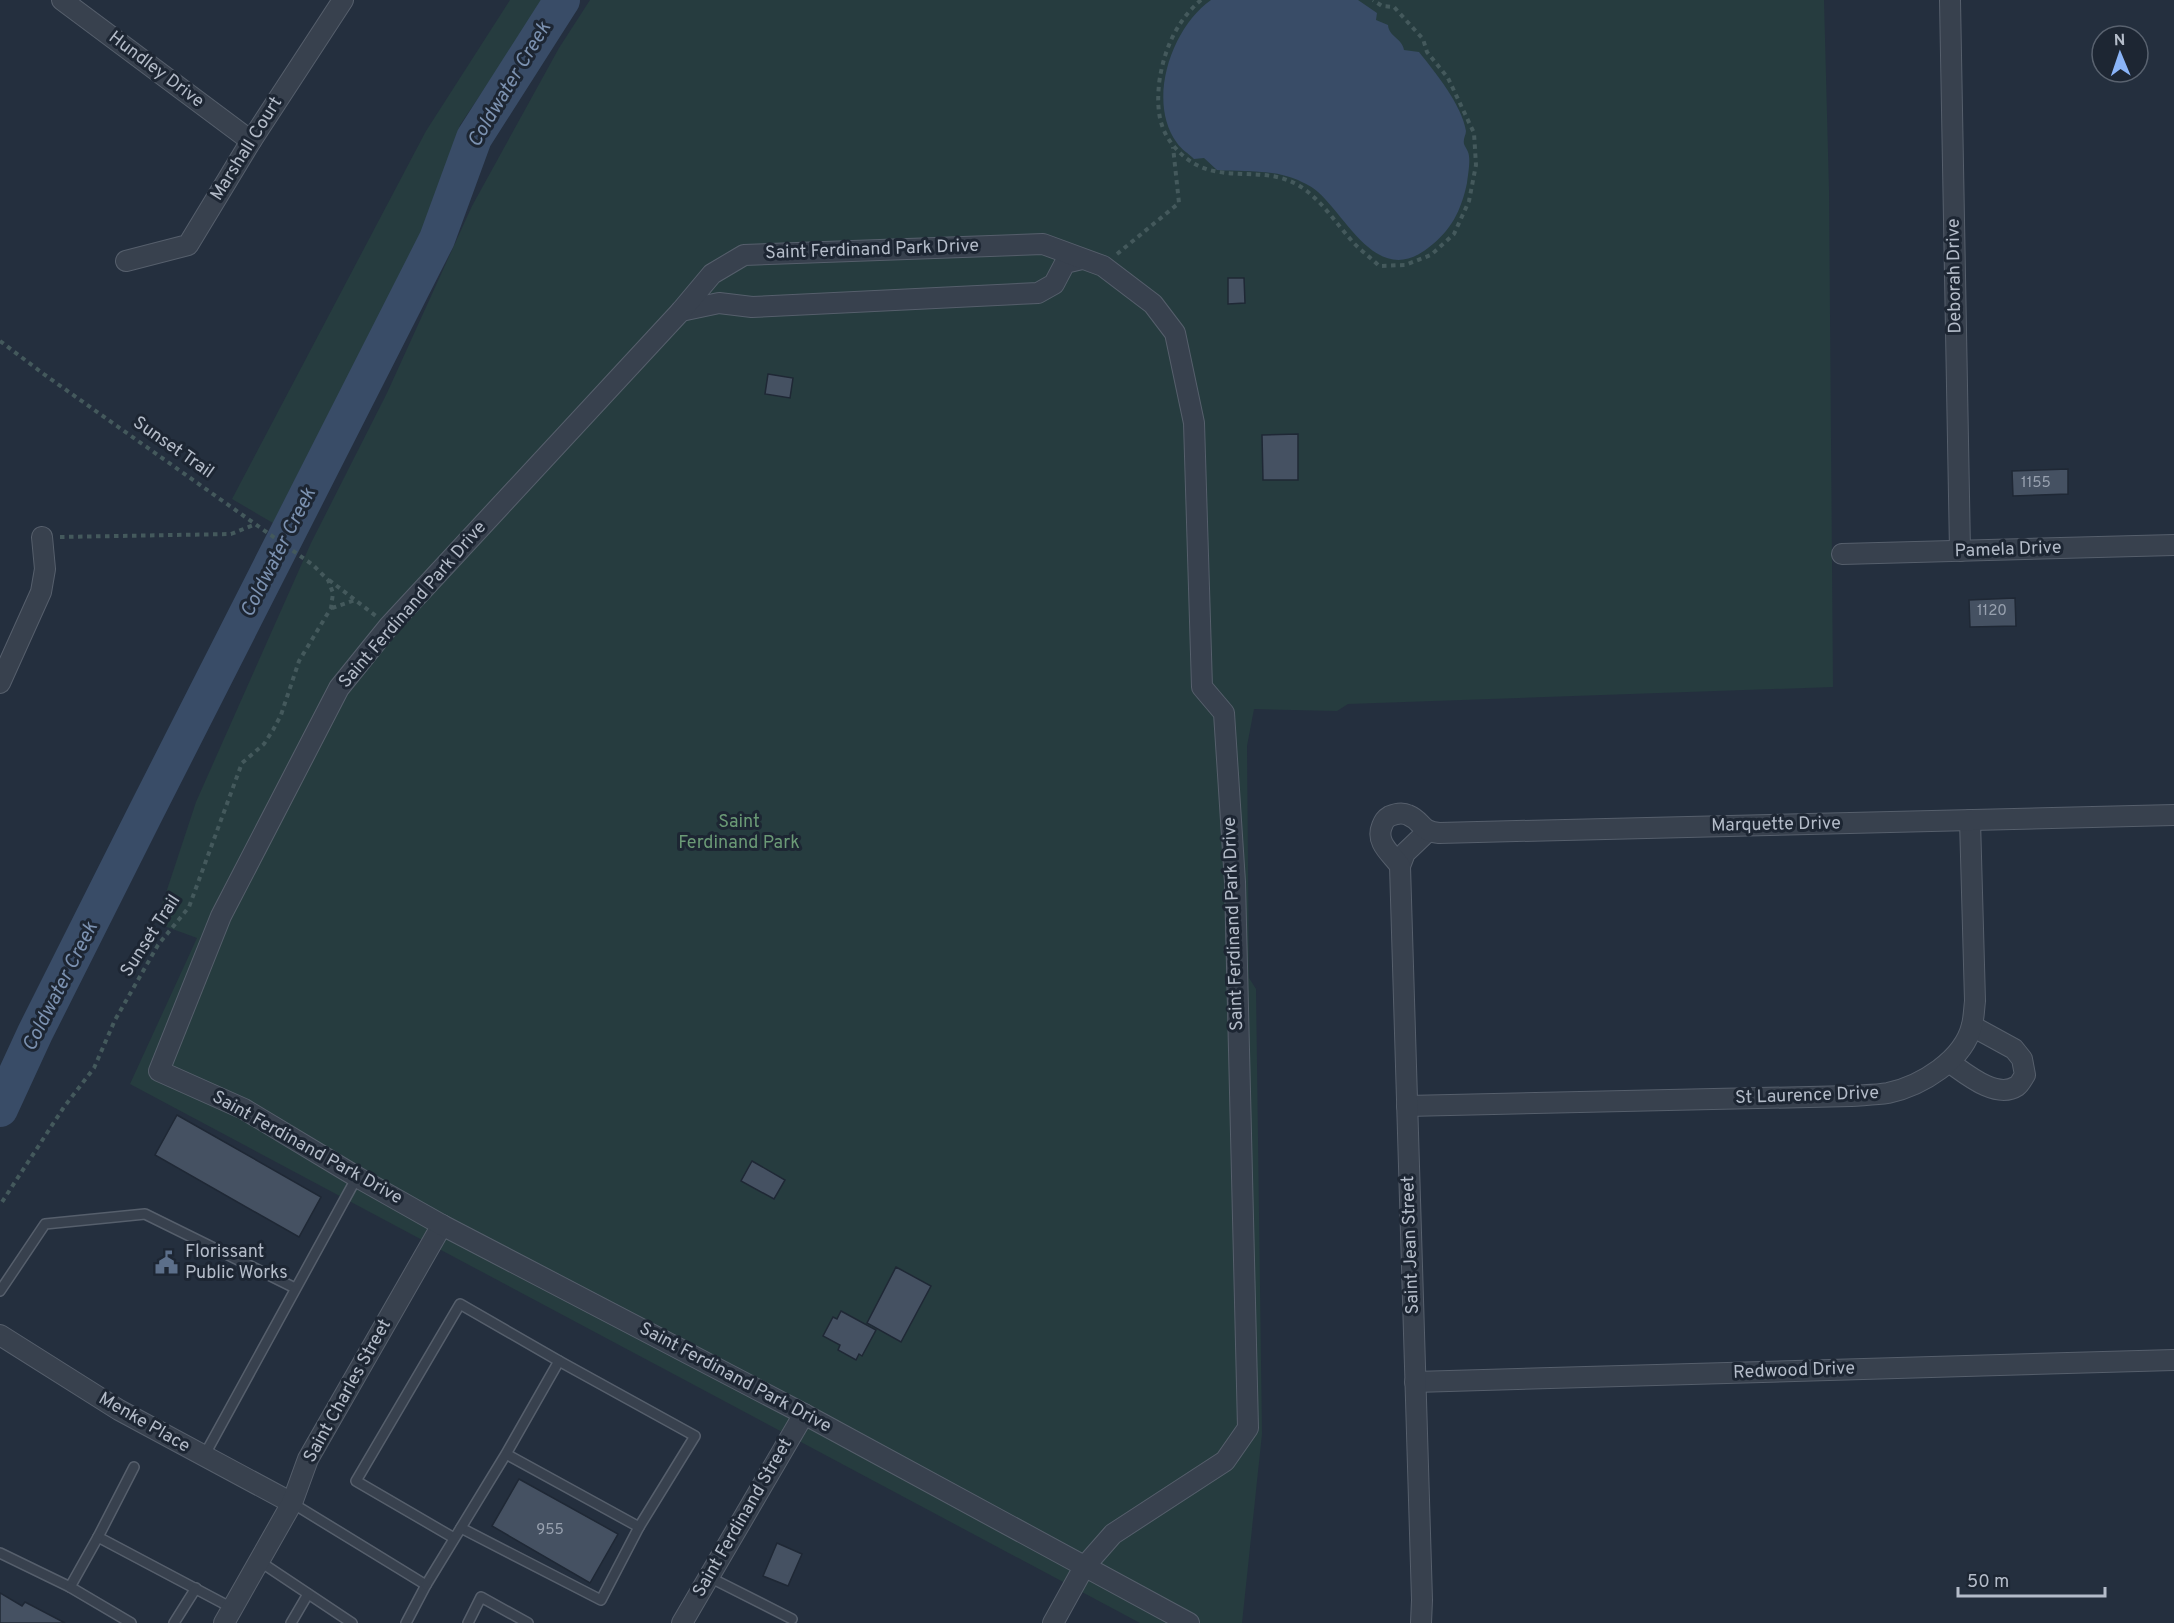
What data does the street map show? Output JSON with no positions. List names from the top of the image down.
{
  "streets": {
    "street": [
      "Hundley Drive",
      "Marshall Court",
      "Saint Ferdinand Park Drive",
      "Deborah Drive",
      "Pamela Drive",
      "Marquette Drive",
      "St Laurence Drive",
      "Saint Jean Street",
      "Redwood Drive",
      "Saint Charles Street",
      "Menke Place",
      "Saint Ferdinand Street"
    ],
    "path": ["Sunset Trail"]
  },
  "crossings": [
    ["Hundley Drive", "Marshall Court"],
    ["Saint Ferdinand Park Drive", "Sunset Trail"],
    ["Saint Ferdinand Park Drive", "Saint Charles Street"],
    ["Saint Ferdinand Park Drive", "Saint Ferdinand Street"],
    ["Deborah Drive", "Pamela Drive"],
    ["Marquette Drive", "St Laurence Drive"],
    ["St Laurence Drive", "Saint Jean Street"],
    ["Saint Jean Street", "Redwood Drive"],
    ["Saint Charles Street", "Menke Place"]
  ],
  "water": ["Coldwater Creek"],
  "parks": ["Saint Ferdinand Park"],
  "places": {
    "public building": ["Florissant Public Works"]
  },
  "house_numbers": ["1155", "1120", "955"],
  "scale_bar": "50 m",
  "north": "top"
}
